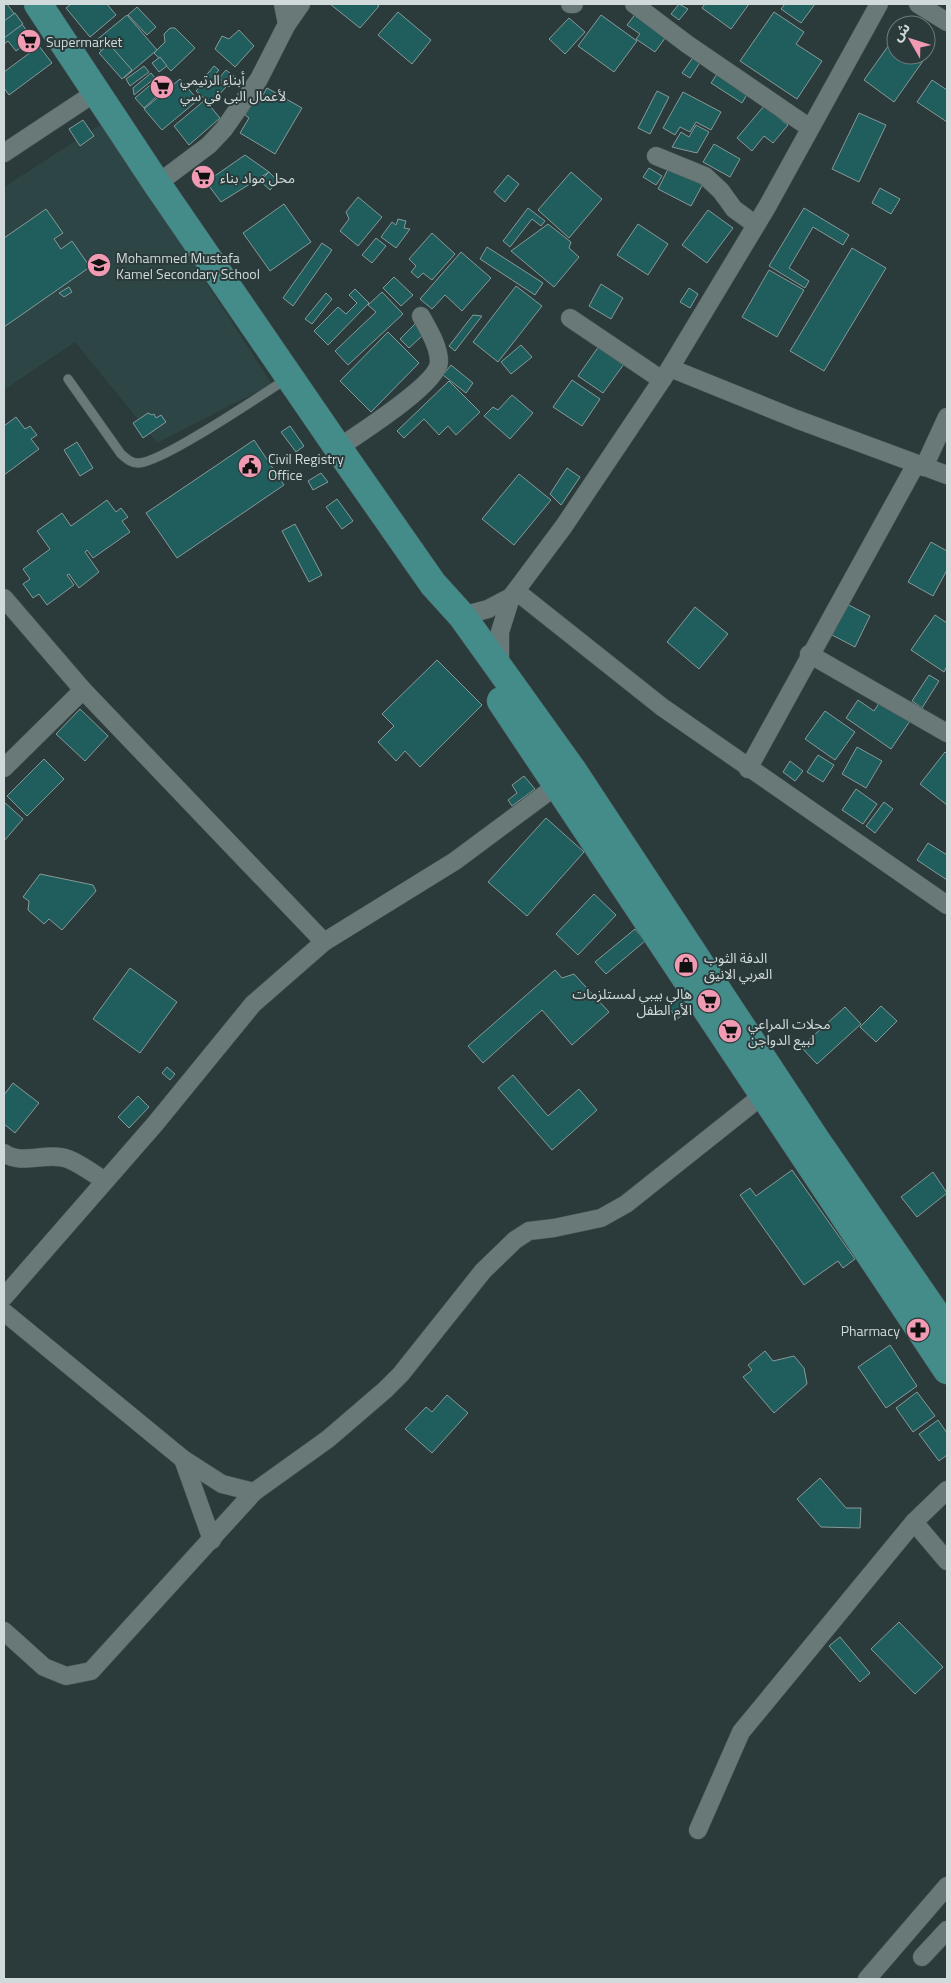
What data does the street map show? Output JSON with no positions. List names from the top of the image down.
{
  "places": {
    "supermarket": [
      "Supermarket",
      "أبناء الرتيمي لأعمال البى في سي",
      "محل مواد بناء",
      "هالي بيبي لمستلزمات الأم الطفل",
      "محلات المراعي لبيع الدواجن"
    ],
    "school or university": ["Mohammed Mustafa Kamel Secondary School"],
    "public building": ["Civil Registry Office"],
    "shop": ["الدفة الثوب العربي الانيق"],
    "pharmacy": ["Pharmacy"]
  },
  "north": "top left"
}
